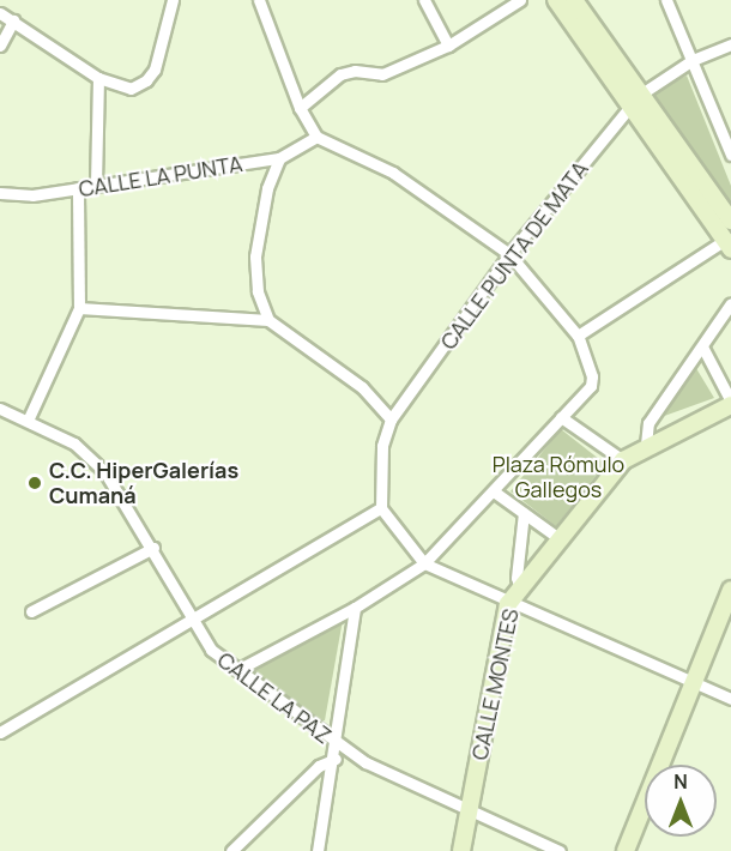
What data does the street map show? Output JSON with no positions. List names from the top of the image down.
{
  "streets": {
    "street": [
      "CALLE LA PUNTA",
      "CALLE PUNTA DE MATA",
      "CALLE MONTES",
      "CALLE LA PAZ"
    ]
  },
  "crossings": [
    ["CALLE MONTES", "CALLE LA PAZ"]
  ],
  "parks": ["Plaza Rómulo Gallegos"],
  "places": ["C.C. HiperGalerías Cumaná"],
  "north": "top"
}
